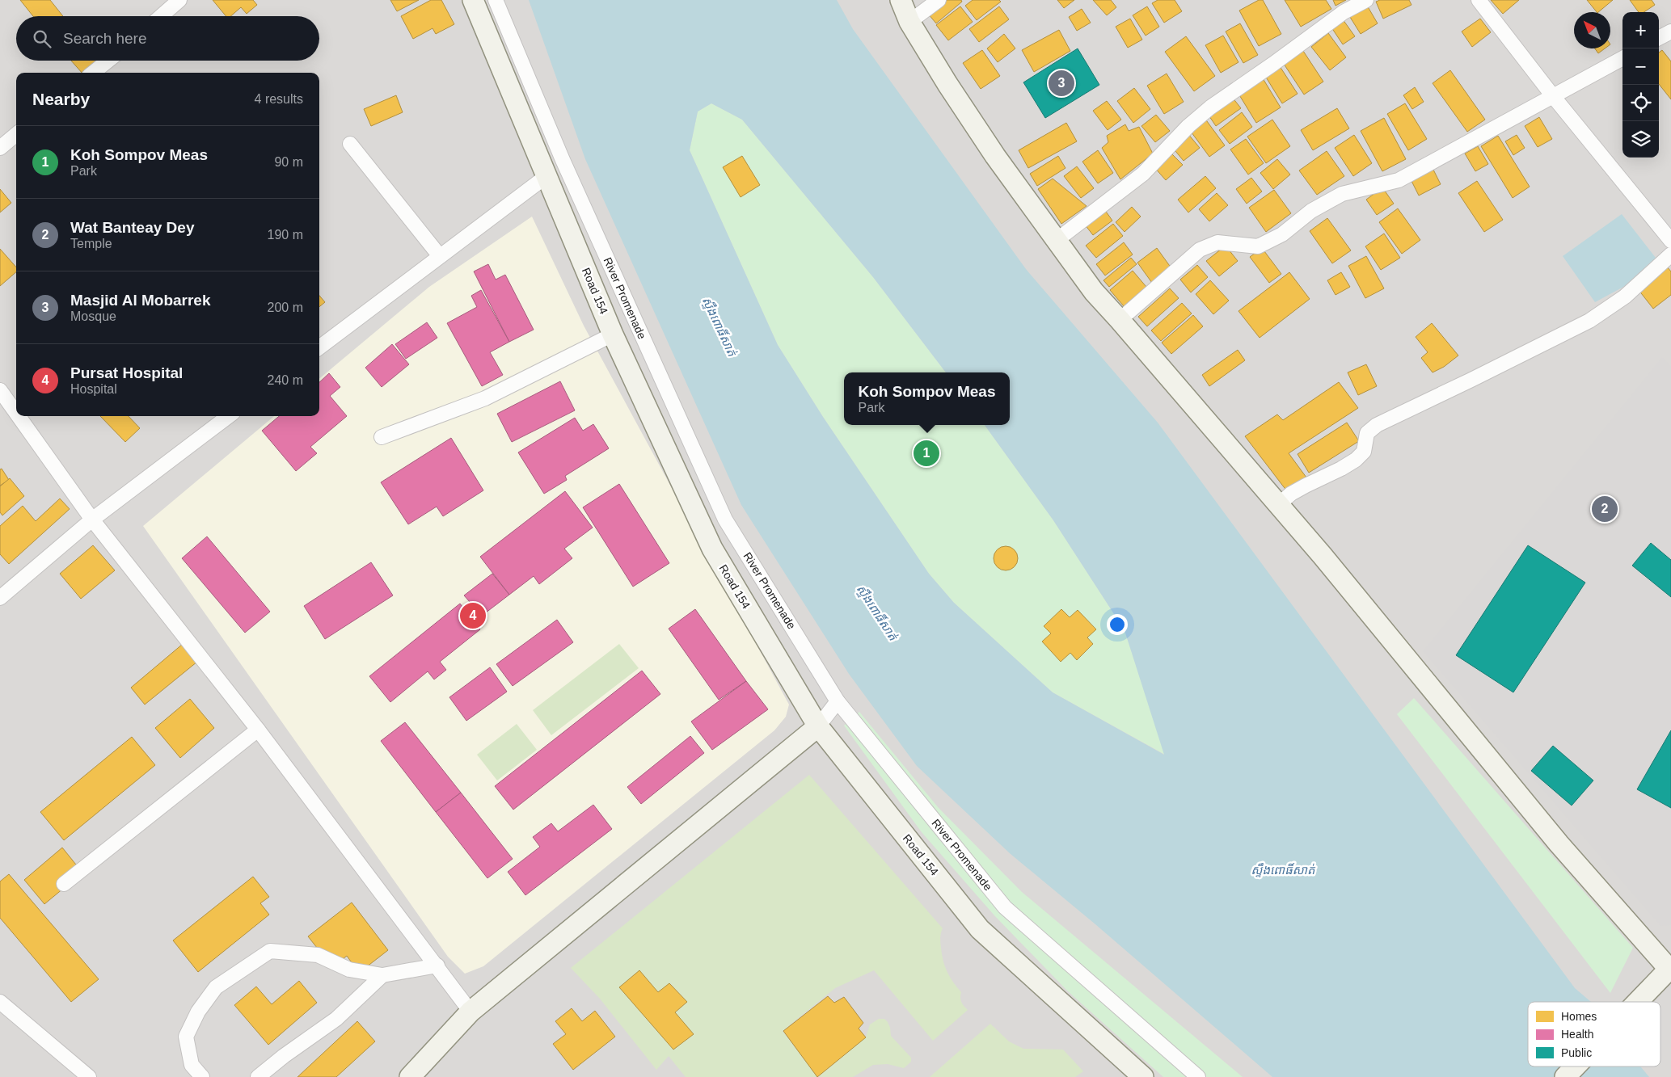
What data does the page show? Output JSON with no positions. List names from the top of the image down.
{
  "streets": {
    "street": ["Road 154", "River Promenade"]
  },
  "water": ["ស្ទឹងពោធិ៍សាត់"],
  "legend": ["Homes", "Health", "Public"],
  "north": "top left",
  "page": {
    "map_buttons": ["+", "−"],
    "search": "Search here",
    "pins": [
      "3",
      "1",
      "2",
      "4"
    ],
    "heading": ["Nearby", "4 results"],
    "list": [
      {
        "mark": "1",
        "name": "Koh Sompov Meas",
        "note": "Park",
        "value": "90 m"
      },
      {
        "mark": "2",
        "name": "Wat Banteay Dey",
        "note": "Temple",
        "value": "190 m"
      },
      {
        "mark": "3",
        "name": "Masjid Al Mobarrek",
        "note": "Mosque",
        "value": "200 m"
      },
      {
        "mark": "4",
        "name": "Pursat Hospital",
        "note": "Hospital",
        "value": "240 m"
      }
    ],
    "popup": ["Koh Sompov Meas", "Park"]
  }
}
